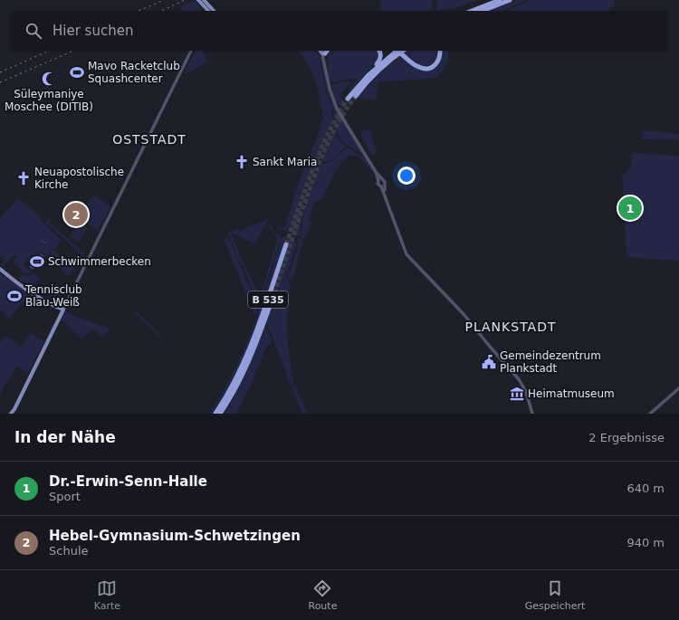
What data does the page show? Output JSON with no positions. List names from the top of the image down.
{
  "streets": {
    "highway": ["B 535"]
  },
  "districts": ["OSTSTADT", "PLANKSTADT"],
  "places": {
    "sports": ["Mavo Racketclub Squashcenter", "Schwimmerbecken", "Tennisclub Blau-Weiß"],
    "mosque": ["Süleymaniye Moschee (DITIB)"],
    "church": ["Sankt Maria", "Neuapostolische Kirche"],
    "public building": ["Gemeindezentrum Plankstadt"],
    "museum": ["Heimatmuseum"]
  },
  "page": {
    "search": "Hier suchen",
    "pins": ["1", "2"],
    "heading": ["In der Nähe", "2 Ergebnisse"],
    "list": [
      {
        "mark": "1",
        "name": "Dr.-Erwin-Senn-Halle",
        "note": "Sport",
        "value": "640 m"
      },
      {
        "mark": "2",
        "name": "Hebel-Gymnasium-Schwetzingen",
        "note": "Schule",
        "value": "940 m"
      }
    ],
    "nav": ["Karte", "Route", "Gespeichert"]
  }
}
